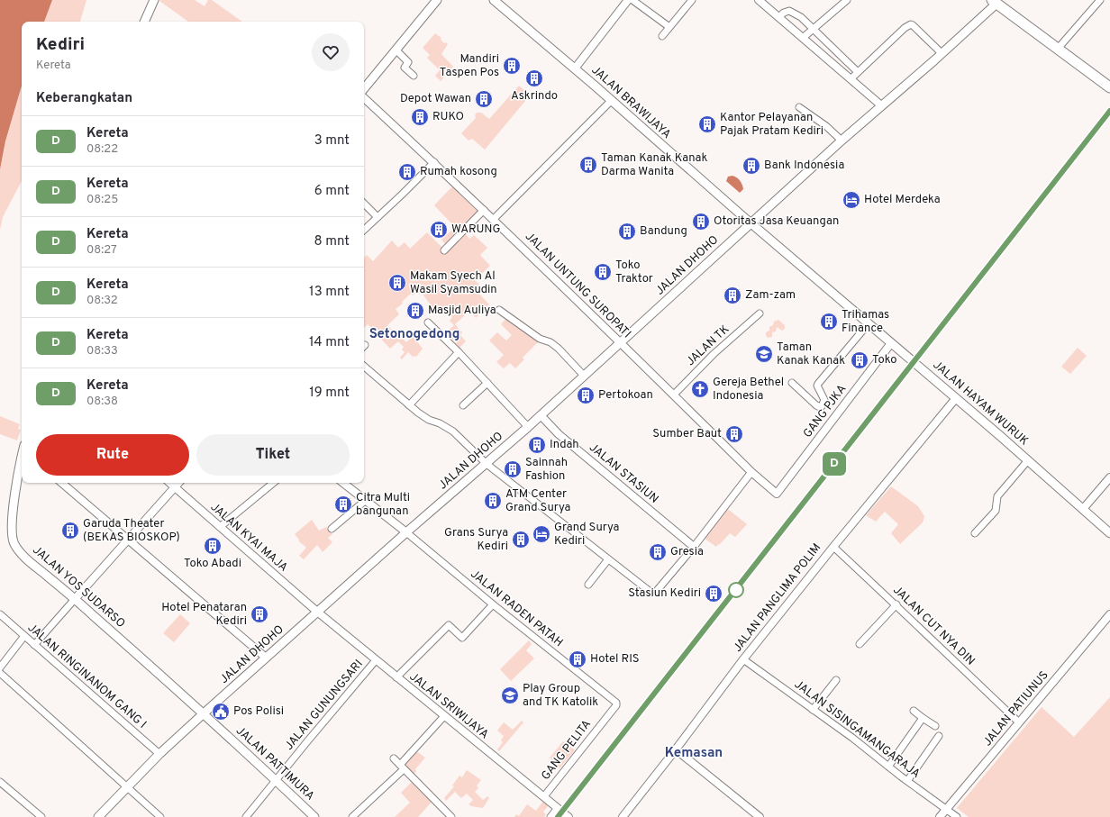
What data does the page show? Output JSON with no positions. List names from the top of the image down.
{
  "streets": {
    "main road": [
      "JALAN BRAWIJAYA",
      "JALAN DHOHO",
      "JALAN HAYAM WURUK",
      "JALAN YOS SUDARSO",
      "JALAN PATTIMURA"
    ],
    "street": [
      "JALAN UNTUNG SUROPATI",
      "JALAN TK",
      "GANG PJKA",
      "JALAN STASIUN",
      "JALAN KYAI MAJA",
      "JALAN PANGLIMA POLIM",
      "JALAN RADEN PATAH",
      "JALAN CUT NYA DIN",
      "JALAN RINGINANOM GANG I",
      "JALAN GUNUNGSARI",
      "JALAN SRIWIJAYA",
      "JALAN PATIUNUS",
      "JALAN SISINGAMANGARAJA",
      "GANG PELITA"
    ]
  },
  "crossings": [
    ["JALAN BRAWIJAYA", "JALAN DHOHO"],
    ["JALAN BRAWIJAYA", "JALAN HAYAM WURUK"],
    ["JALAN DHOHO", "JALAN UNTUNG SUROPATI"],
    ["JALAN DHOHO", "JALAN HAYAM WURUK"],
    ["JALAN DHOHO", "JALAN STASIUN"],
    ["JALAN DHOHO", "JALAN KYAI MAJA"],
    ["JALAN DHOHO", "JALAN YOS SUDARSO"],
    ["JALAN DHOHO", "JALAN RADEN PATAH"],
    ["JALAN DHOHO", "JALAN RINGINANOM GANG I"],
    ["JALAN DHOHO", "JALAN SRIWIJAYA"],
    ["JALAN DHOHO", "JALAN PATTIMURA"],
    ["JALAN UNTUNG SUROPATI", "JALAN TK"],
    ["JALAN UNTUNG SUROPATI", "GANG PJKA"],
    ["JALAN HAYAM WURUK", "GANG PJKA"],
    ["JALAN HAYAM WURUK", "JALAN PANGLIMA POLIM"],
    ["JALAN KYAI MAJA", "JALAN SRIWIJAYA"],
    ["JALAN YOS SUDARSO", "JALAN PATTIMURA"],
    ["JALAN PANGLIMA POLIM", "JALAN CUT NYA DIN"],
    ["JALAN PANGLIMA POLIM", "JALAN SISINGAMANGARAJA"],
    ["JALAN RADEN PATAH", "GANG PELITA"],
    ["JALAN CUT NYA DIN", "JALAN PATIUNUS"],
    ["JALAN GUNUNGSARI", "JALAN SRIWIJAYA"],
    ["JALAN GUNUNGSARI", "JALAN PATTIMURA"],
    ["JALAN SRIWIJAYA", "GANG PELITA"],
    ["JALAN PATIUNUS", "JALAN SISINGAMANGARAJA"]
  ],
  "districts": ["Setonogedong", "Kemasan"],
  "places": {
    "building": [
      "Mandiri Taspen Pos",
      "Askrindo",
      "Depot Wawan",
      "RUKO",
      "Kantor Pelayanan Pajak Pratam Kediri",
      "Taman Kanak Kanak Darma Wanita",
      "Bank Indonesia",
      "Rumah kosong",
      "Otoritas Jasa Keuangan",
      "WARUNG",
      "Bandung",
      "Toko Traktor",
      "Makam Syech Al Wasil Syamsudin",
      "Zam-zam",
      "Masjid Auliya",
      "Trihamas Finance",
      "Toko",
      "Pertokoan",
      "Sumber Baut",
      "Indah",
      "Sainnah Fashion",
      "ATM Center Grand Surya",
      "Citra Multi bangunan",
      "Garuda Theater (BEKAS BIOSKOP)",
      "Grans Surya Kediri",
      "Toko Abadi",
      "Gresia",
      "Stasiun Kediri",
      "Hotel Penataran Kediri",
      "Hotel RIS"
    ],
    "hotel": ["Hotel Merdeka", "Grand Surya Kediri"],
    "school or university": ["Taman Kanak Kanak", "Play Group and TK Katolik"],
    "church": ["Gereja Bethel Indonesia"],
    "public building": ["Pos Polisi"]
  },
  "page": {
    "on_map": "D",
    "heading": [
      ["Kediri", "Kereta"],
      "Keberangkatan"
    ],
    "list": [
      {
        "mark": "D",
        "name": "Kereta",
        "note": "08:22",
        "value": "3 mnt"
      },
      {
        "mark": "D",
        "name": "Kereta",
        "note": "08:25",
        "value": "6 mnt"
      },
      {
        "mark": "D",
        "name": "Kereta",
        "note": "08:27",
        "value": "8 mnt"
      },
      {
        "mark": "D",
        "name": "Kereta",
        "note": "08:32",
        "value": "13 mnt"
      },
      {
        "mark": "D",
        "name": "Kereta",
        "note": "08:33",
        "value": "14 mnt"
      },
      {
        "mark": "D",
        "name": "Kereta",
        "note": "08:38",
        "value": "19 mnt"
      }
    ],
    "buttons": ["Rute", "Tiket"]
  }
}
